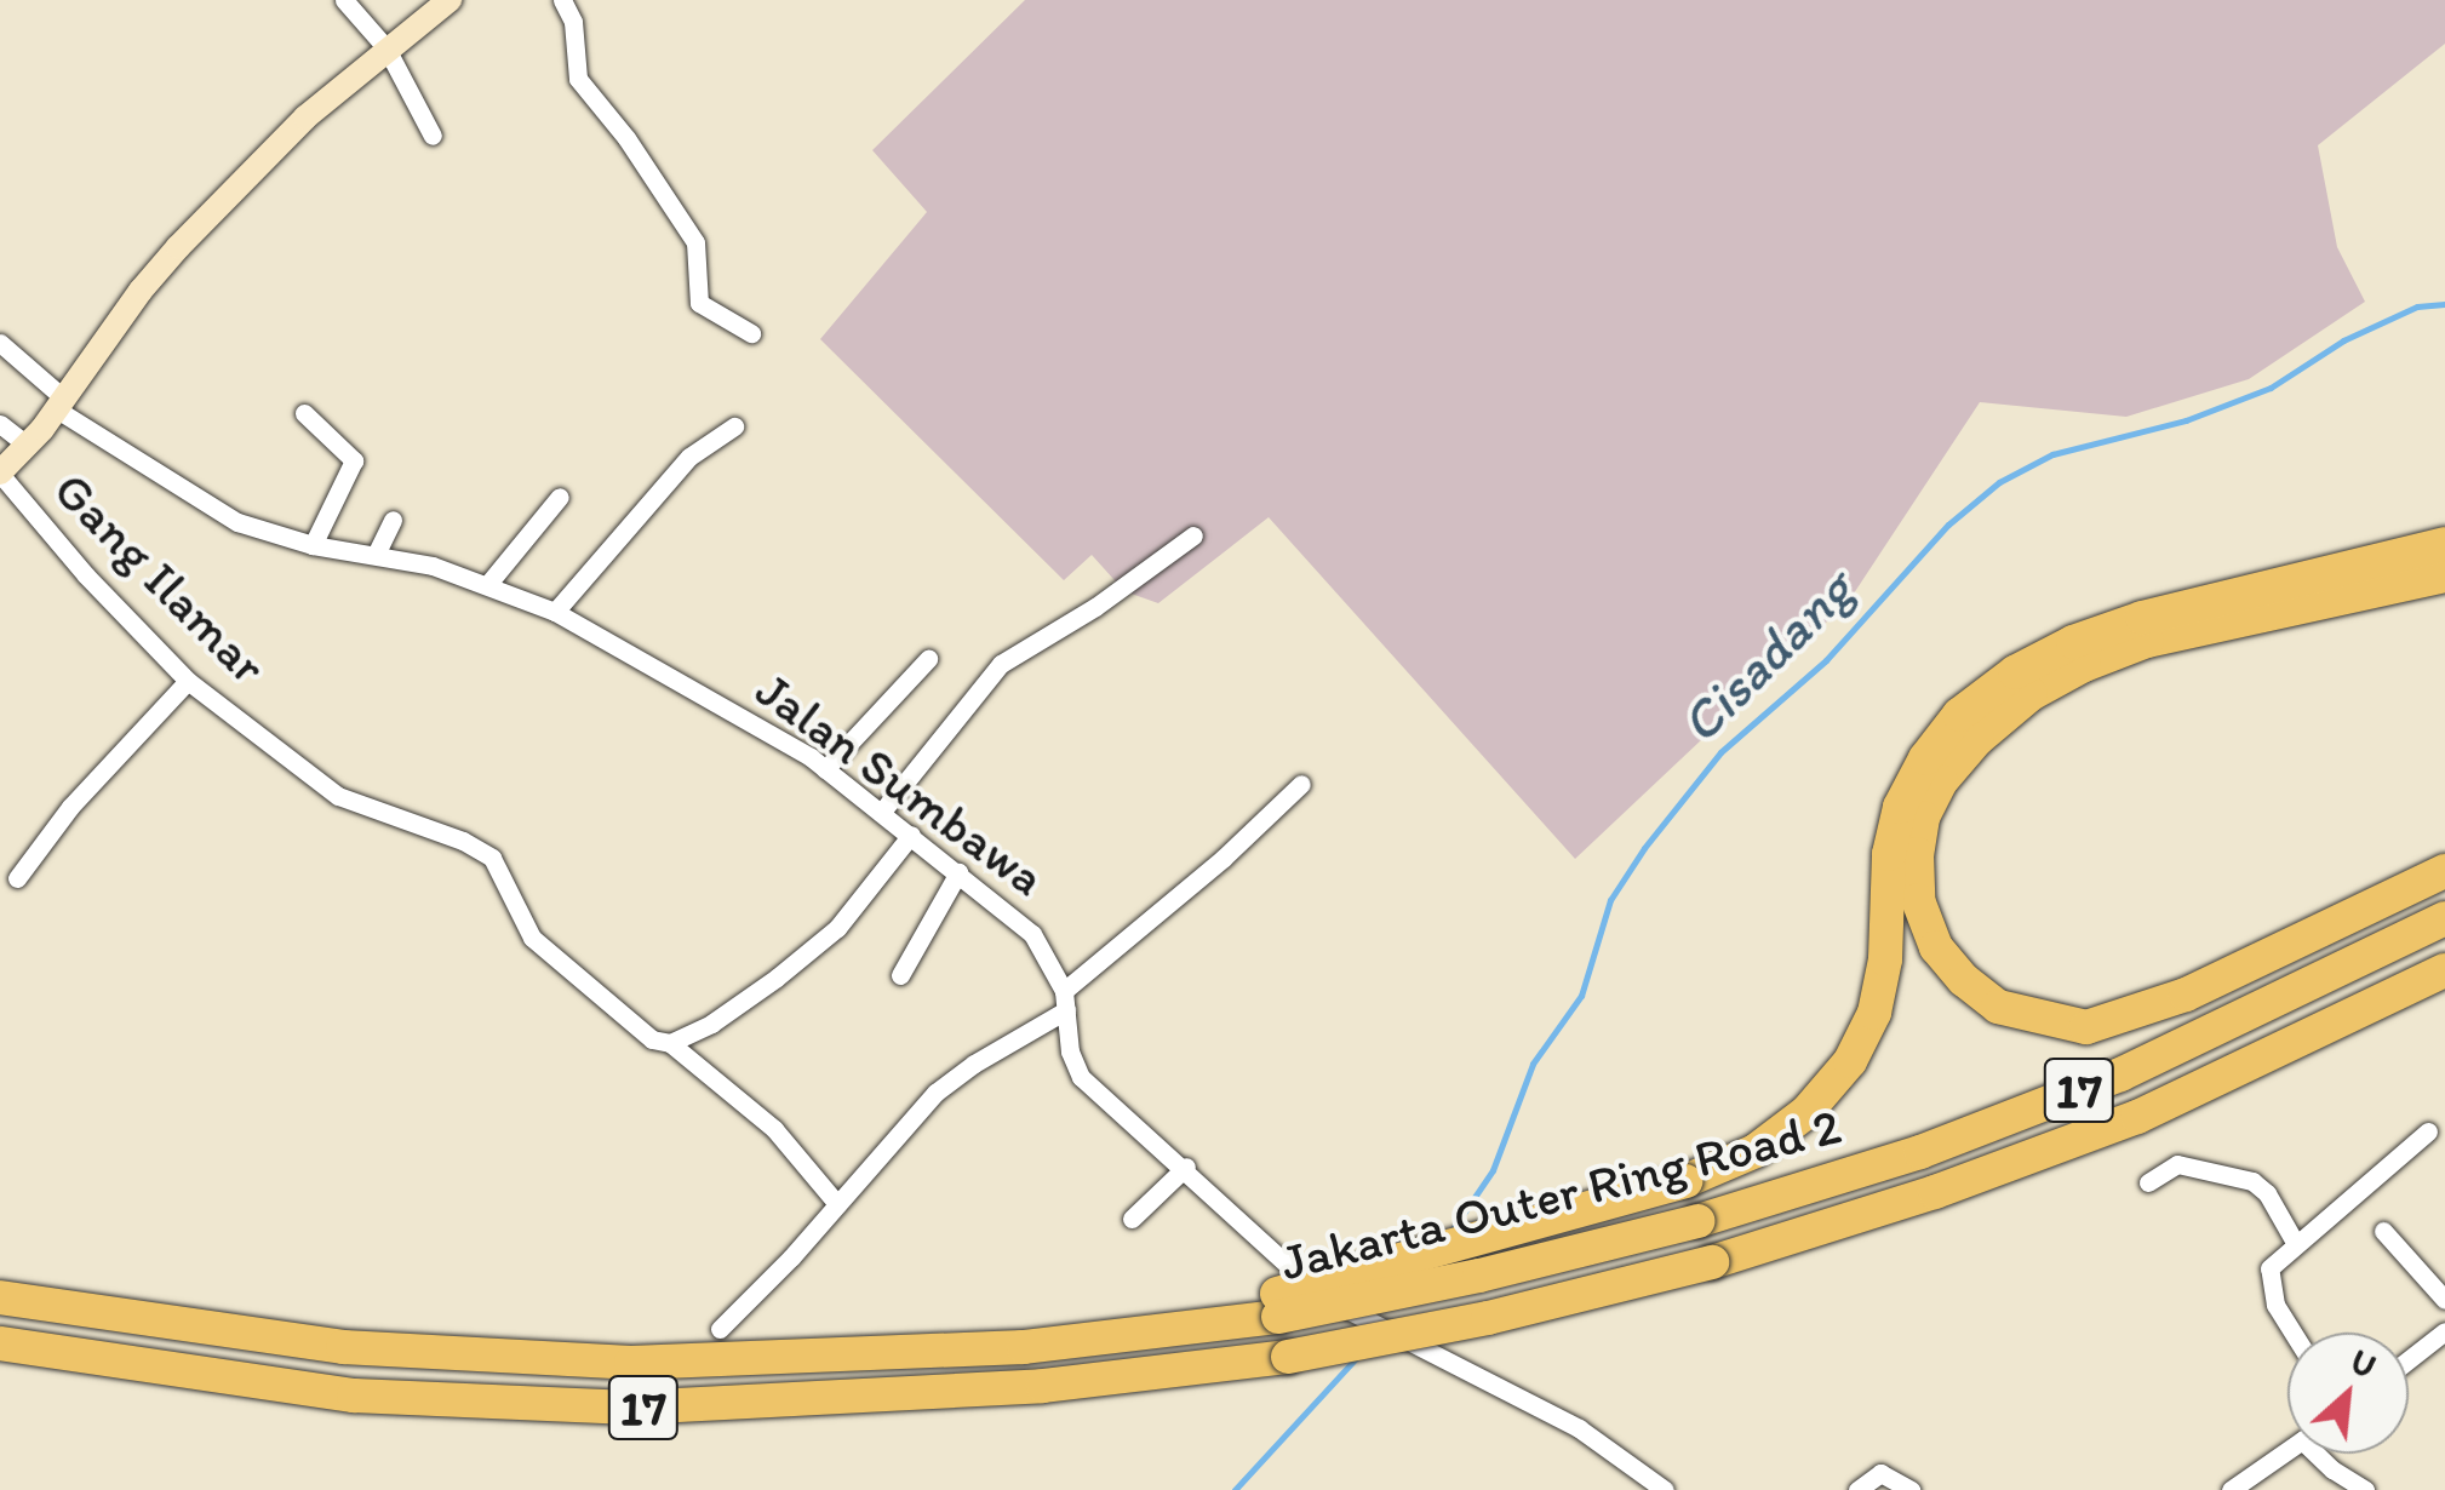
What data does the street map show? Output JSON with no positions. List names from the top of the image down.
{
  "streets": {
    "highway": ["17", "Jakarta Outer Ring Road 2"],
    "street": ["Gang Ilamar", "Jalan Sumbawa"]
  },
  "water": ["Cisadang"],
  "north": "top right"
}
